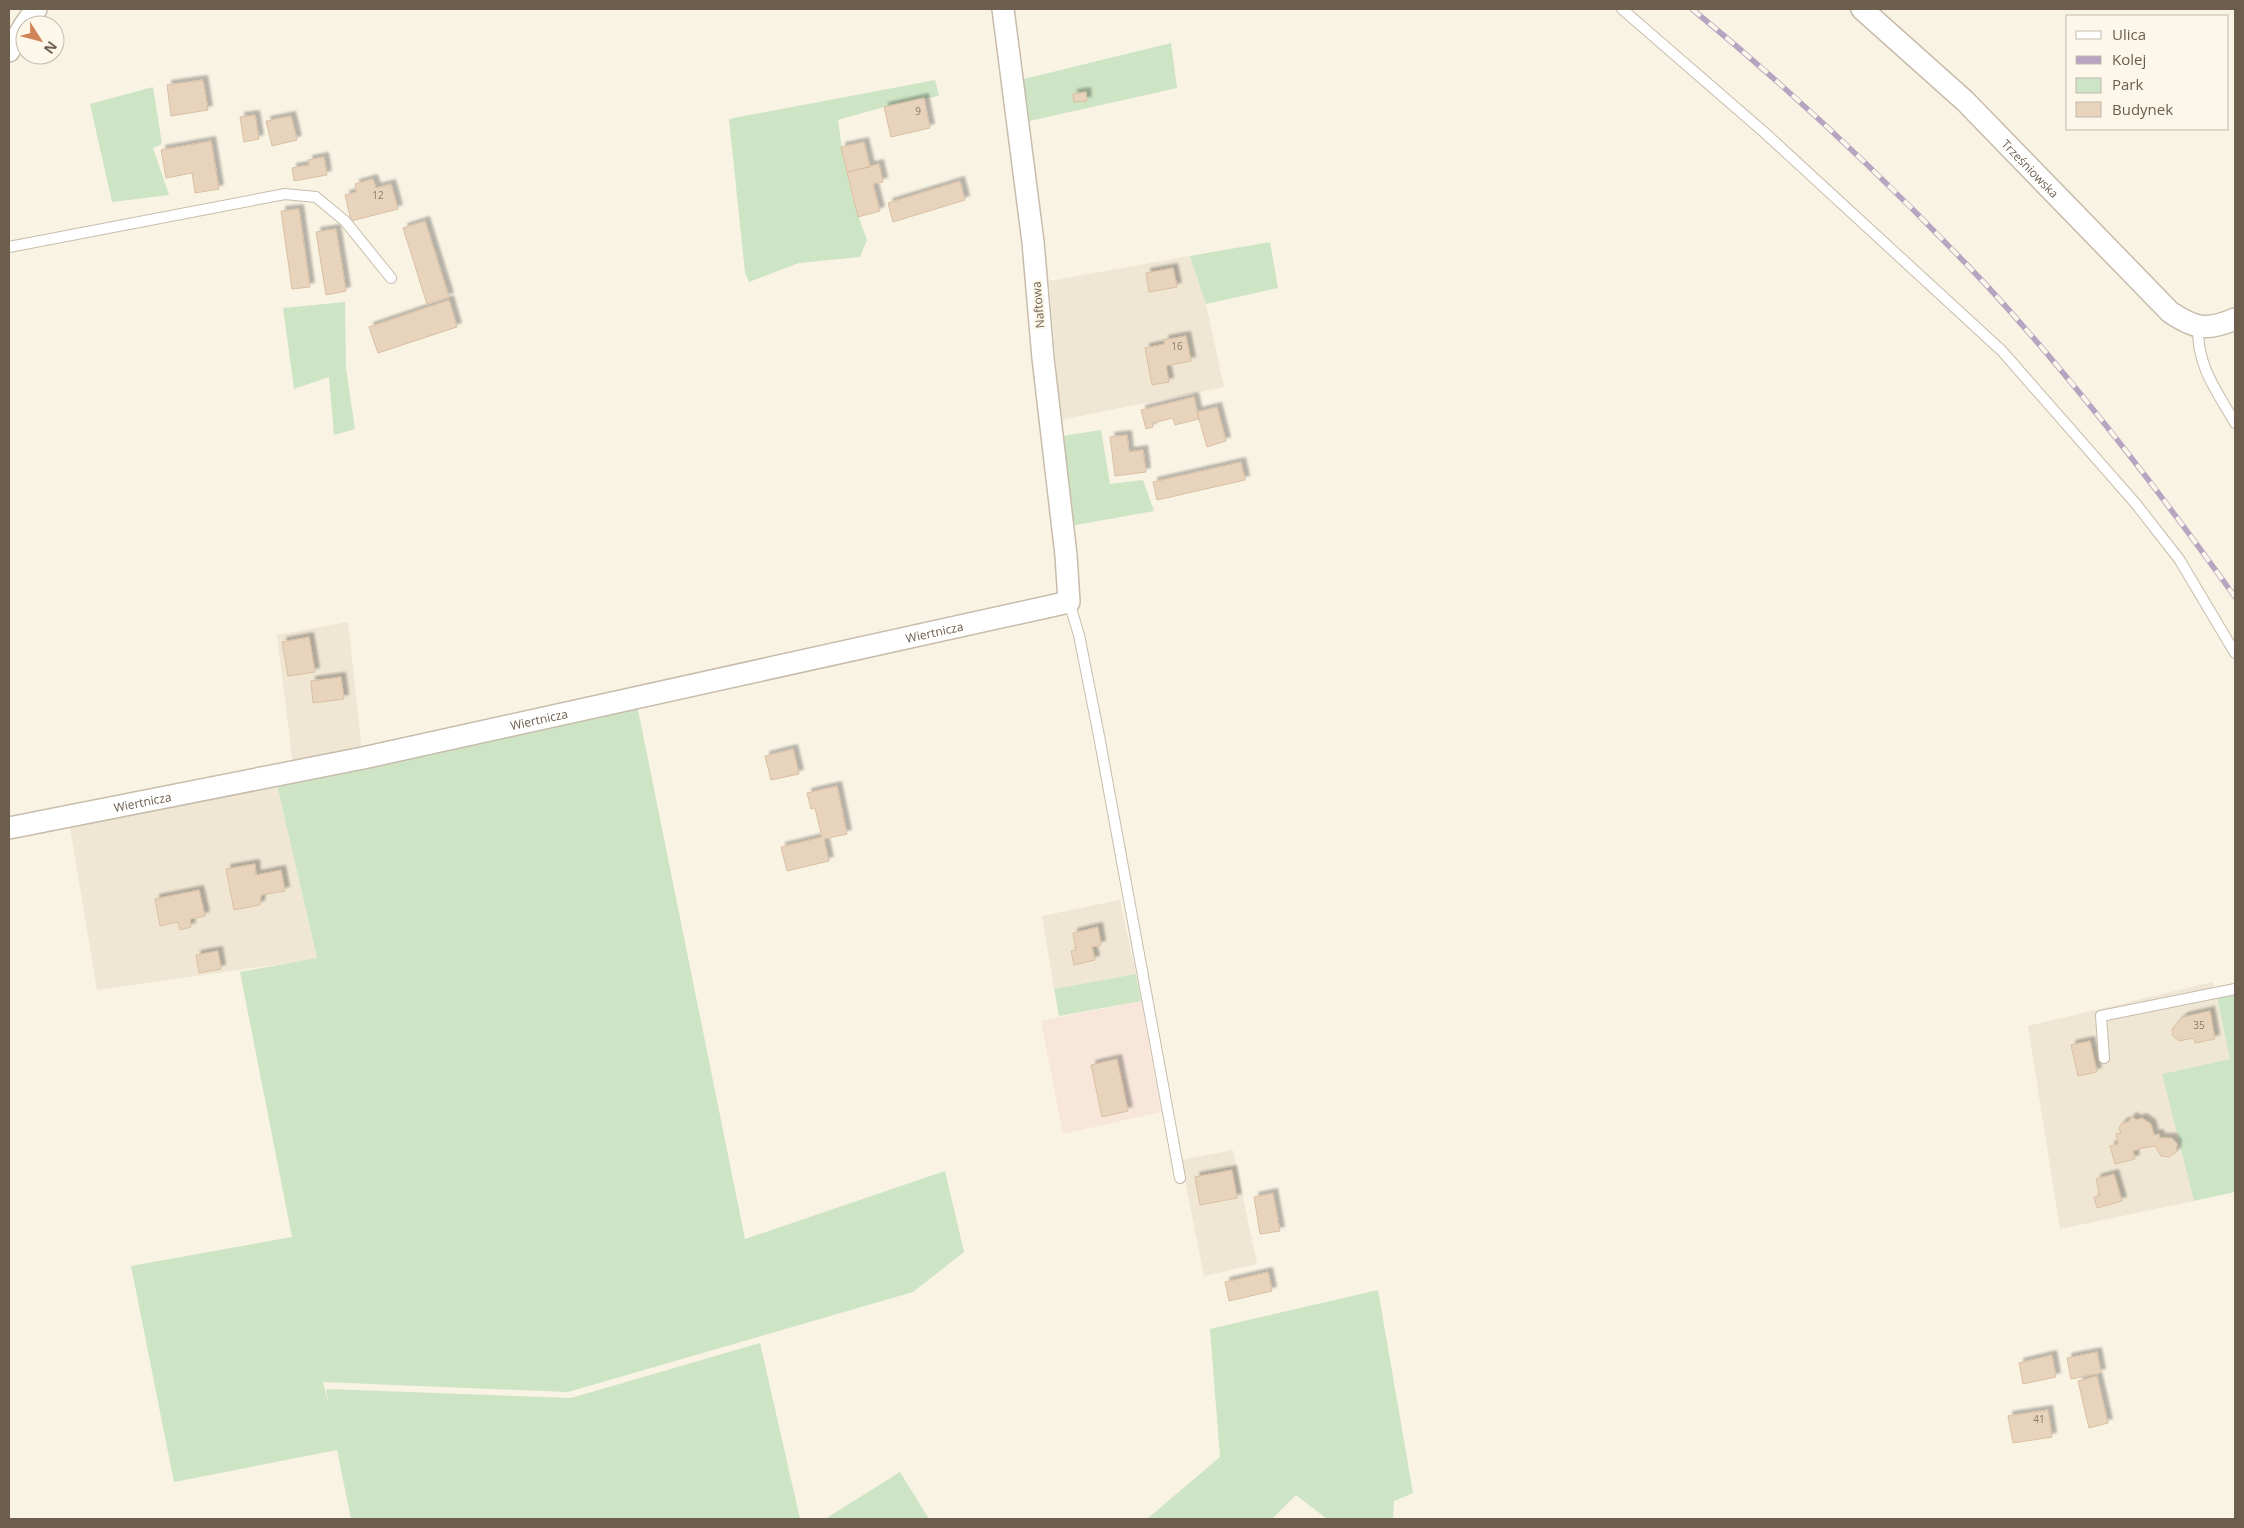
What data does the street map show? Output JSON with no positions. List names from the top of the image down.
{
  "streets": {
    "street": ["Trześniowska", "Naftowa", "Wiertnicza"]
  },
  "crossings": [
    ["Naftowa", "Wiertnicza"]
  ],
  "house_numbers": [
    "9",
    "12",
    "16",
    "35",
    "41"
  ],
  "legend": [
    "Ulica",
    "Kolej",
    "Park",
    "Budynek"
  ],
  "north": "bottom right"
}
